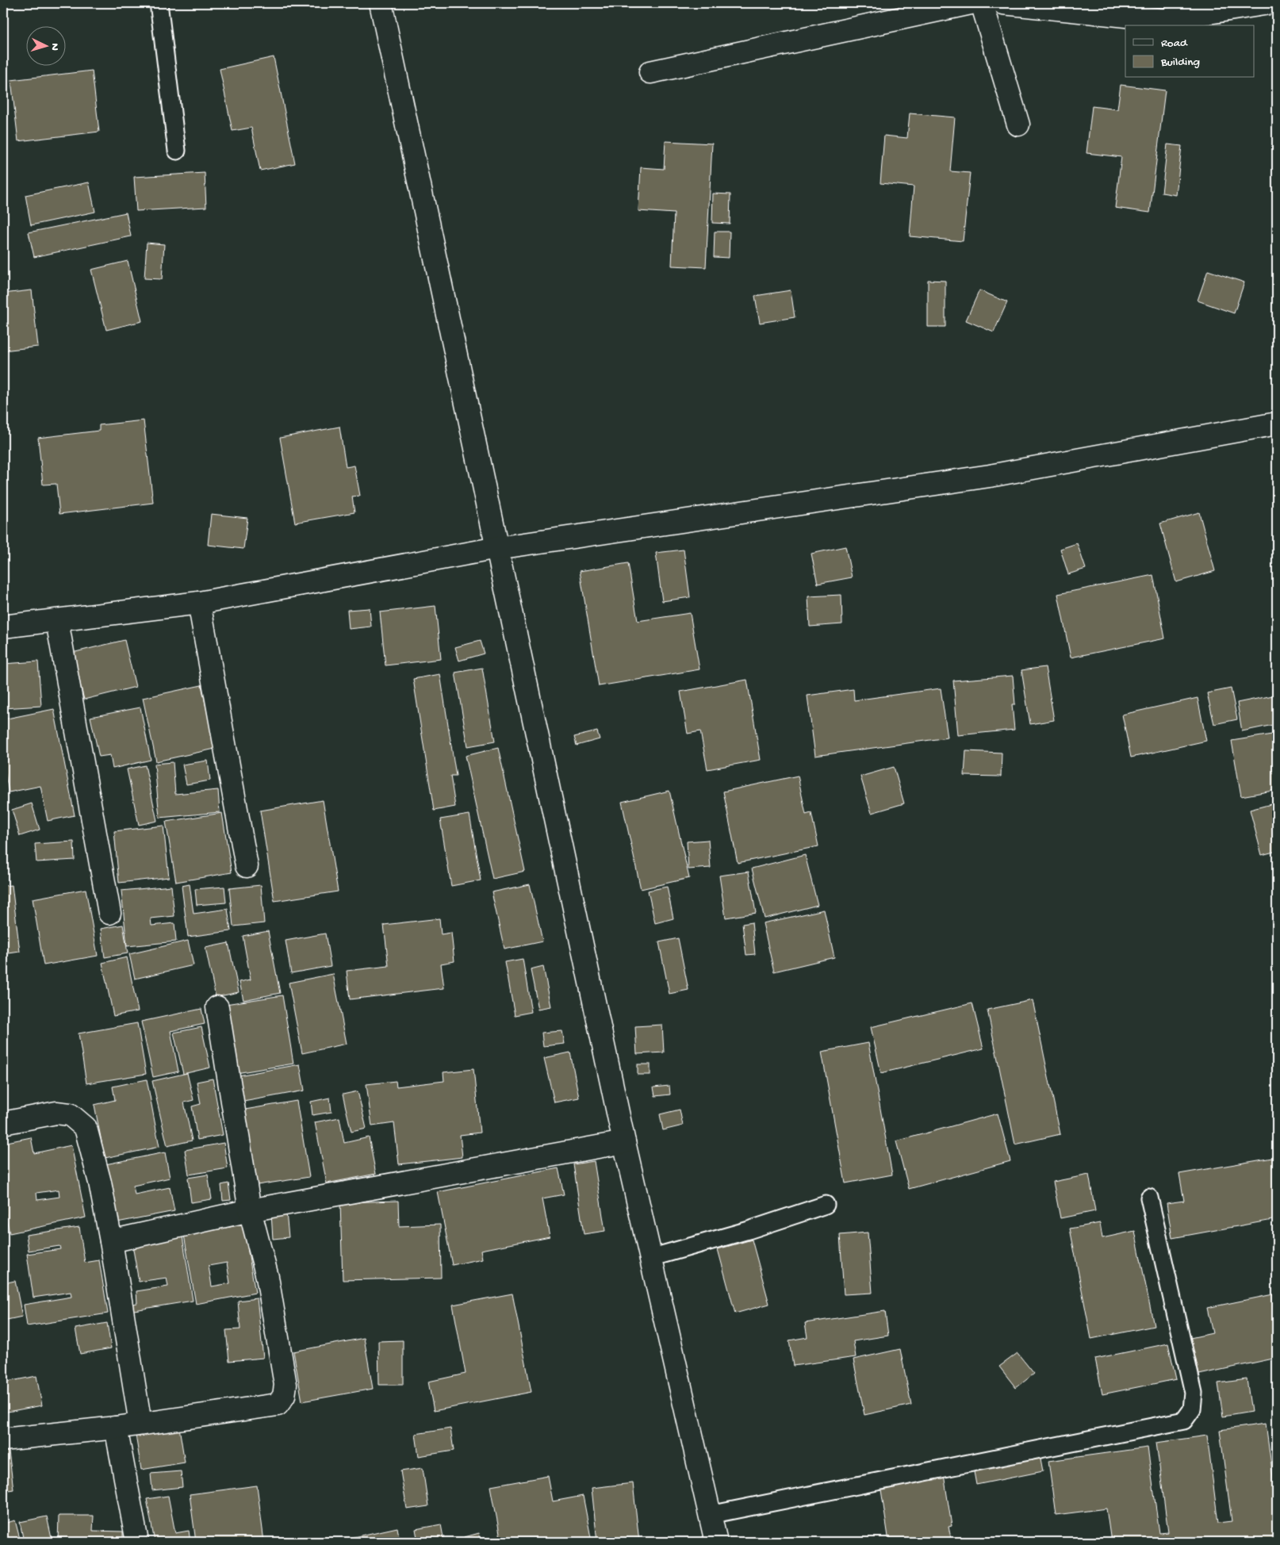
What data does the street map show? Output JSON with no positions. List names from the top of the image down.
{
  "legend": ["Road", "Building"],
  "north": "right"
}
